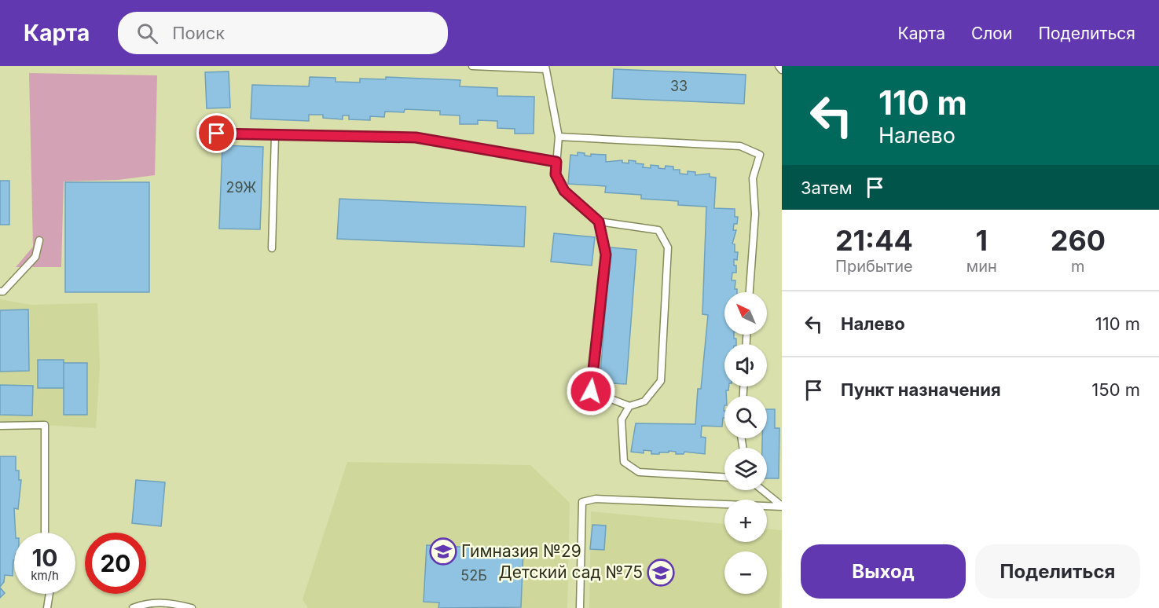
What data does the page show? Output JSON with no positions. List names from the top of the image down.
{
  "places": {
    "school or university": ["Гимназия №29", "Детский сад №75"]
  },
  "house_numbers": ["33", "29Ж", "52Б"],
  "north": "top left",
  "page": {
    "header": "Карта",
    "search": "Поиск",
    "nav": ["Карта", "Слои", "Поделиться"],
    "turn": ["110 m", "Налево"],
    "then": "Затем",
    "eta": [
      "21:44",
      "Прибытие",
      "1",
      "мин",
      "260",
      "m"
    ],
    "list": [
      {
        "name": "Налево",
        "value": "110 m"
      },
      {
        "name": "Пункт назначения",
        "value": "150 m"
      }
    ],
    "map_buttons": ["+", "−"],
    "speed": "10 km/h",
    "limit": "20",
    "buttons": ["Выход", "Поделиться"]
  }
}
